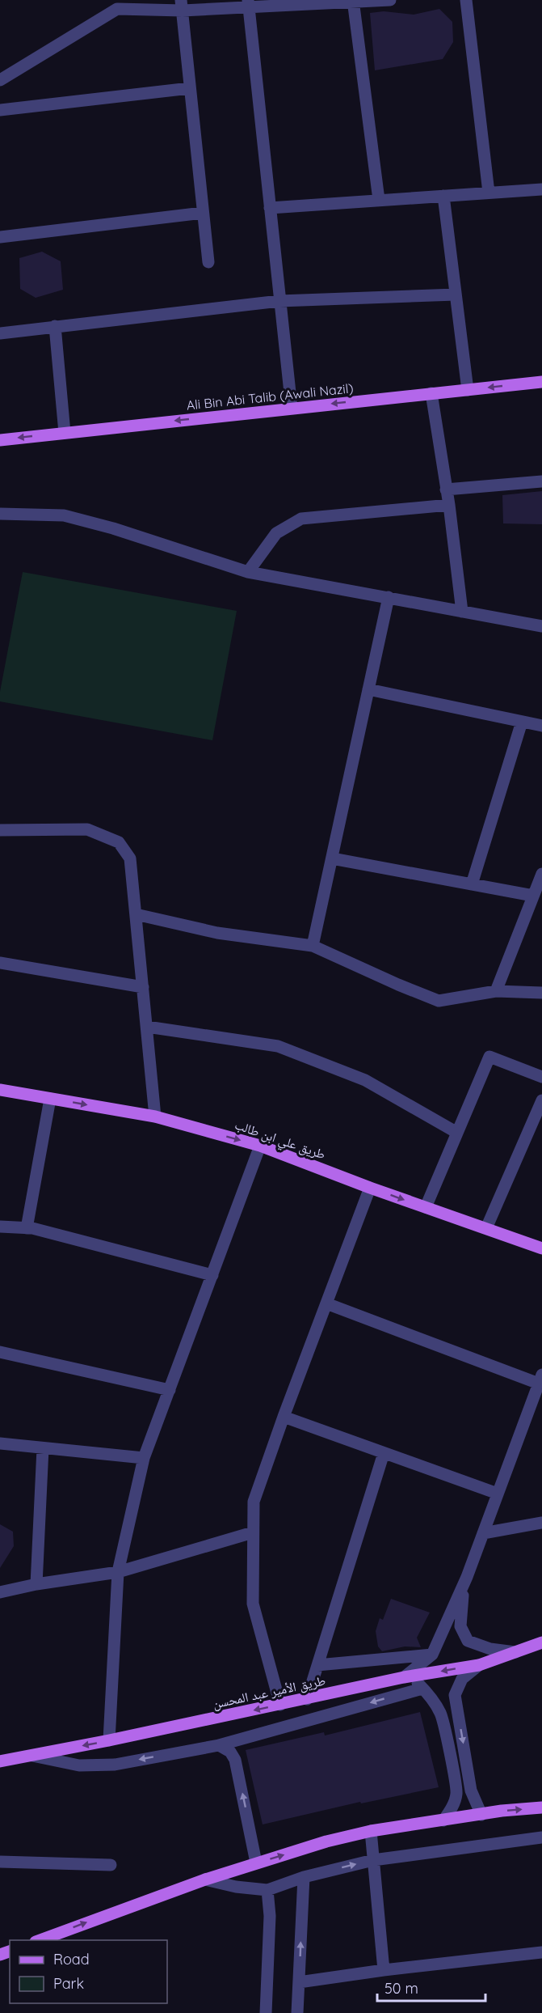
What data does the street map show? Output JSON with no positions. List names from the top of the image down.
{
  "streets": {
    "main road": ["Ali Bin Abi Talib (Awali Nazil)", "طريق علي ابن طالب", "طريق الأمير عبد المحسن"]
  },
  "one_way": ["Ali Bin Abi Talib (Awali Nazil)", "طريق علي ابن طالب", "طريق الأمير عبد المحسن"],
  "legend": ["Road", "Park"],
  "scale_bar": "50 m"
}
